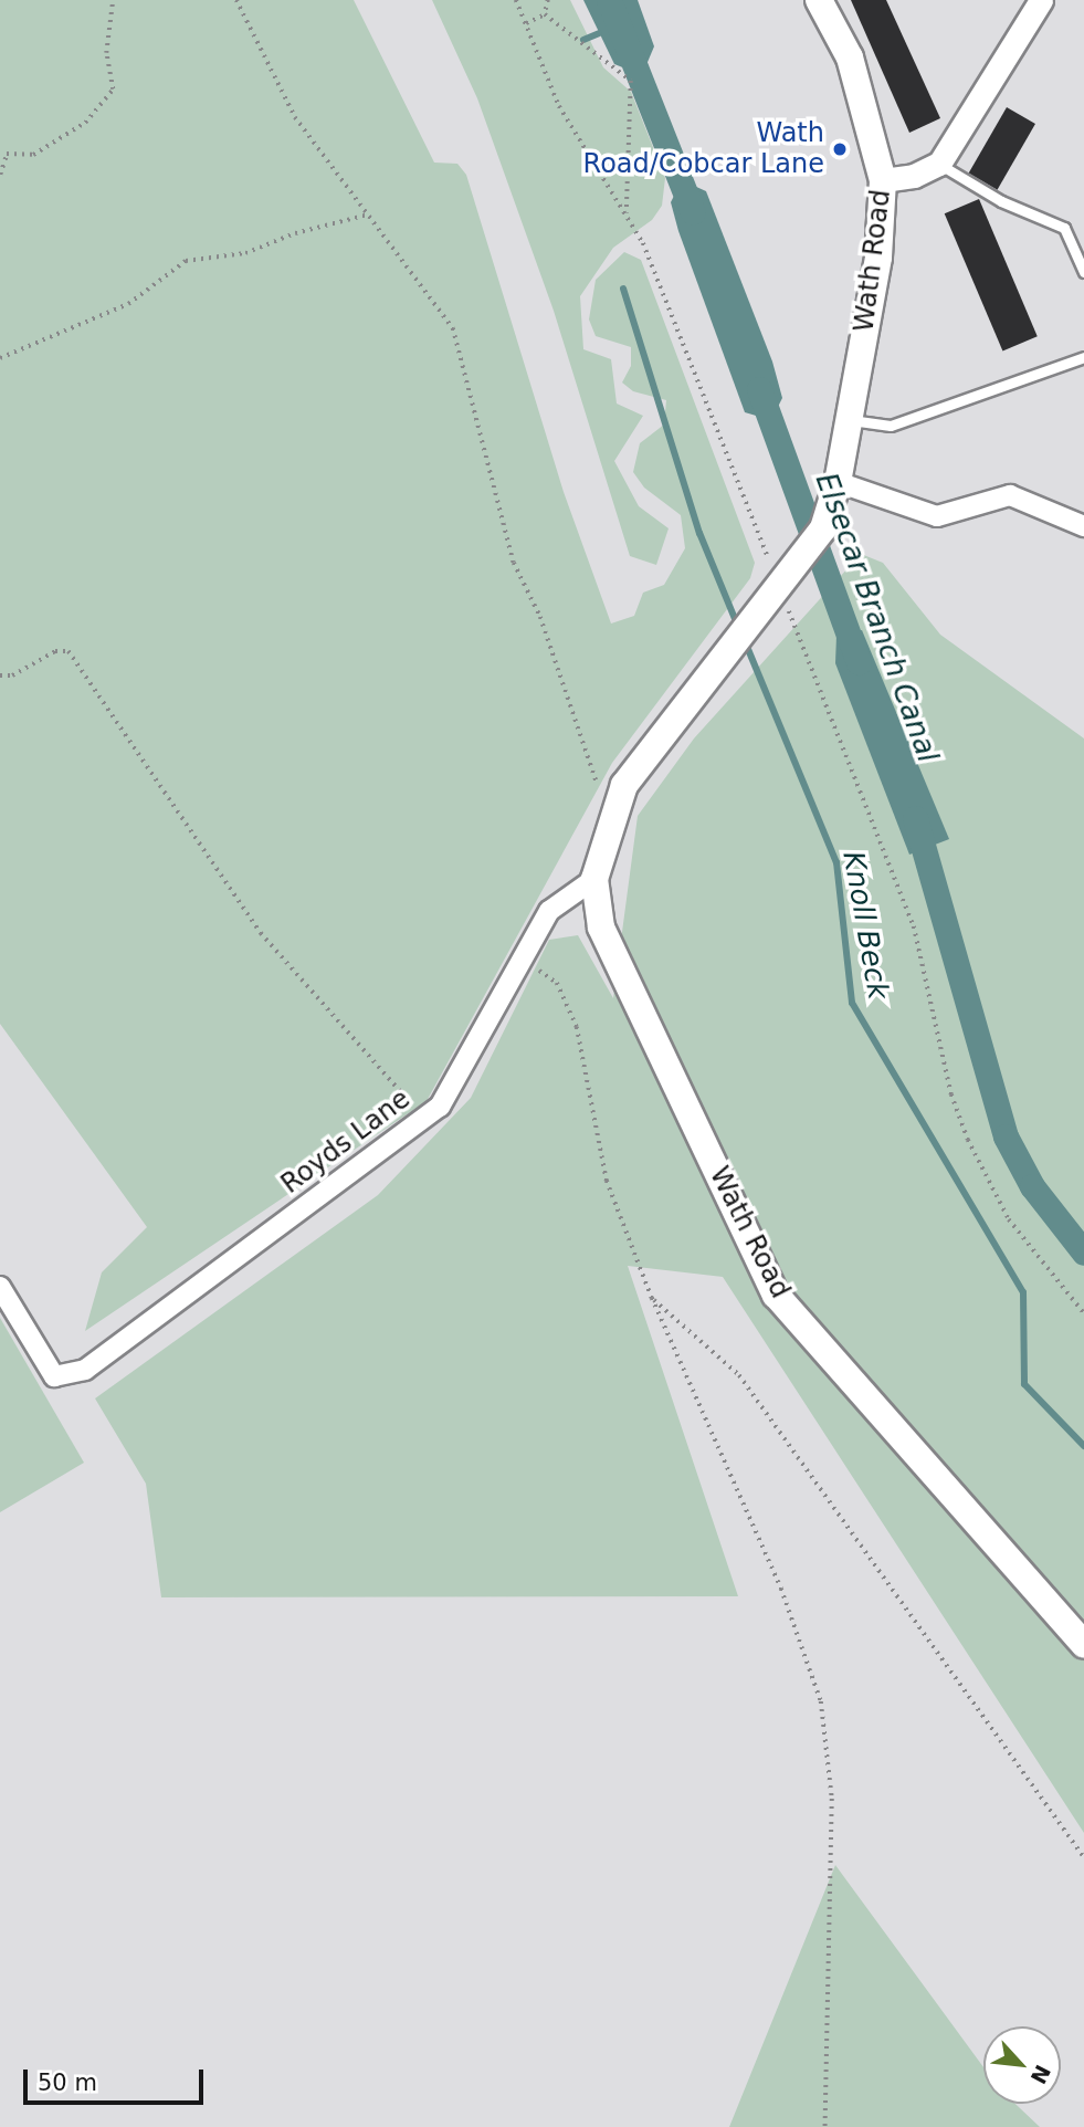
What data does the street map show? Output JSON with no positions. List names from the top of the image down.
{
  "streets": {
    "main road": ["Wath Road"],
    "street": ["Royds Lane"]
  },
  "crossings": [
    ["Wath Road", "Royds Lane"]
  ],
  "water": ["Elsecar Branch Canal", "Knoll Beck"],
  "places": ["Wath Road/Cobcar Lane"],
  "scale_bar": "50 m",
  "north": "bottom right"
}
